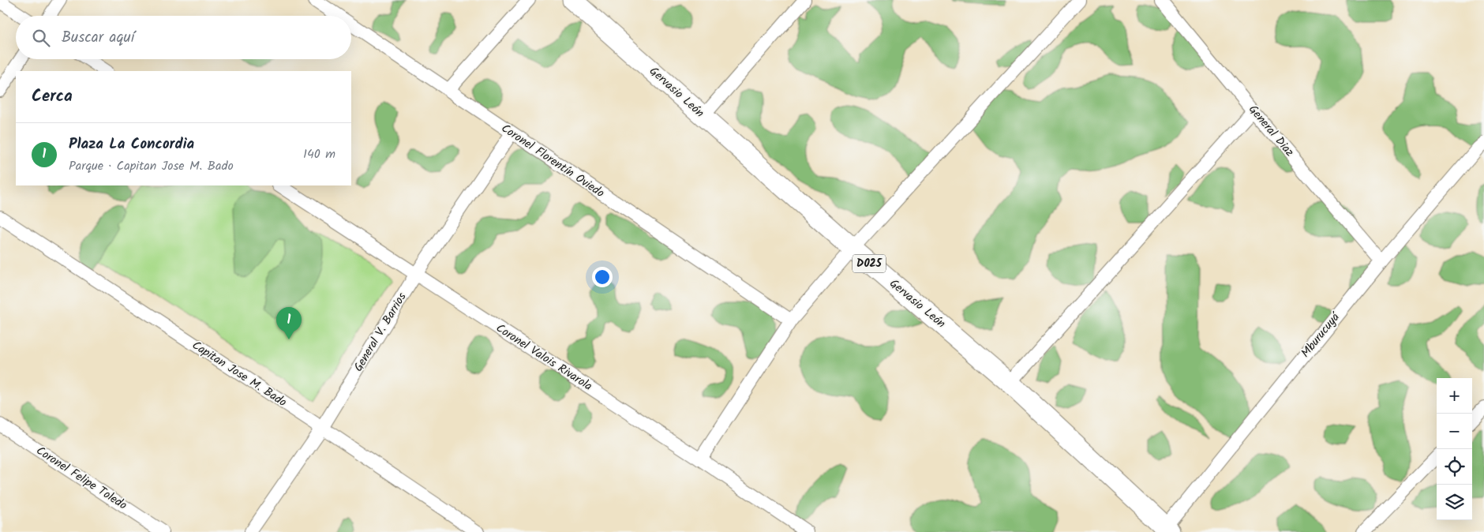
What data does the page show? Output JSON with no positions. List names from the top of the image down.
{
  "streets": {
    "main road": ["Gervasio León", "D025"],
    "street": [
      "General Diaz",
      "Coronel Florentín Oviedo",
      "General V. Barrios",
      "Mburucuyá",
      "Coronel Valois Rivarola",
      "Capitan Jose M. Bado",
      "Coronel Felipe Toledo"
    ]
  },
  "crossings": [
    ["Gervasio León", "Mburucuyá"],
    ["General Diaz", "Mburucuyá"],
    ["Coronel Florentín Oviedo", "General V. Barrios"],
    ["General V. Barrios", "Coronel Valois Rivarola"],
    ["General V. Barrios", "Capitan Jose M. Bado"]
  ],
  "page": {
    "search": "Buscar aquí",
    "heading": "Cerca",
    "list": [
      {
        "mark": "1",
        "name": "Plaza La Concordia",
        "note": "Parque · Capitan Jose M. Bado",
        "value": "140 m"
      }
    ],
    "pins": "1",
    "map_buttons": ["+", "−"]
  }
}
